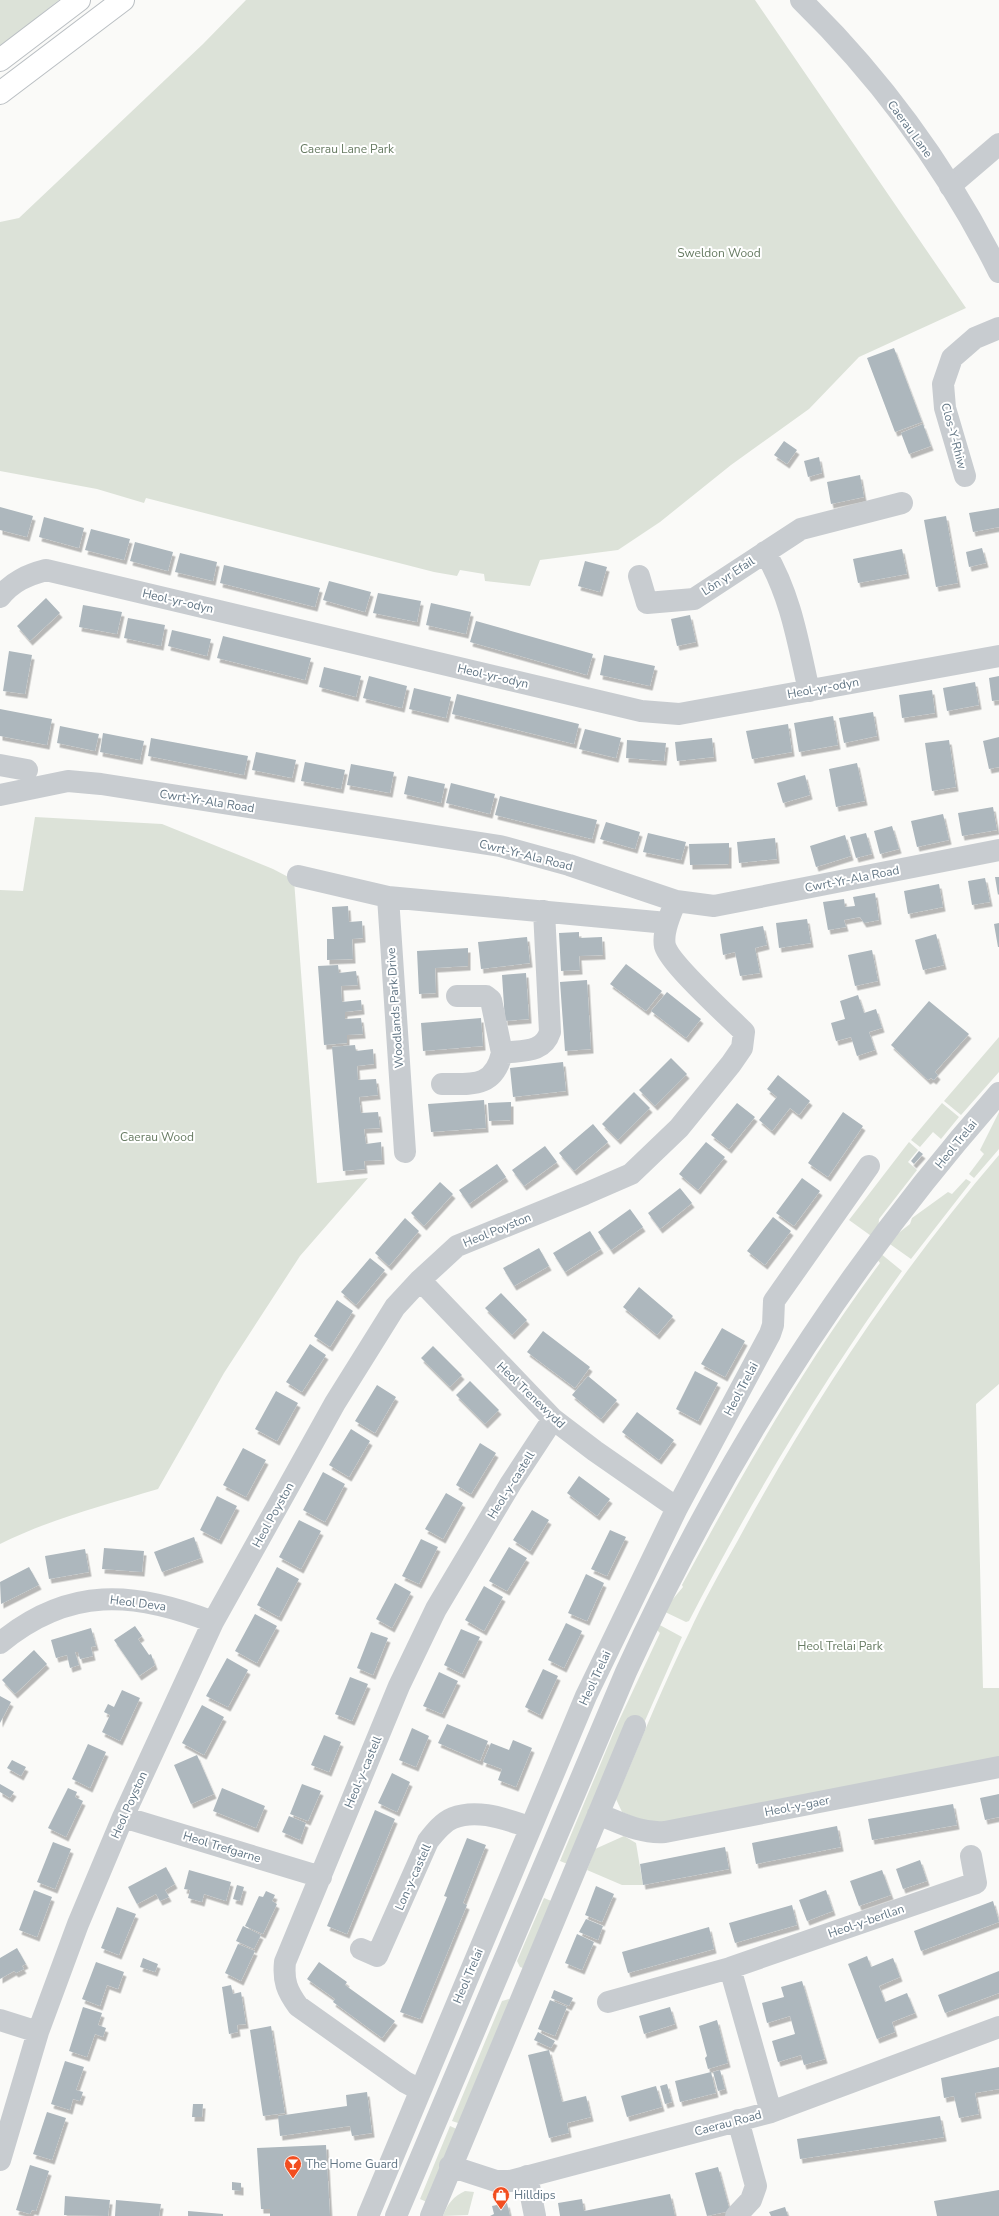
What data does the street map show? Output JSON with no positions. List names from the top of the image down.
{
  "streets": {
    "street": [
      "Caerau Lane",
      "Clos-Y-Rhiw",
      "Lôn yr Efail",
      "Heol-yr-odyn",
      "Cwrt-Yr-Ala Road",
      "Woodlands Park Drive",
      "Heol Trelai",
      "Heol Poyston",
      "Heol Trenewydd",
      "Heol-y-castell",
      "Heol Deva",
      "Heol-y-gaer",
      "Heol Trefgarne",
      "Lon-y-castell",
      "Heol-y-berllan",
      "Caerau Road"
    ]
  },
  "crossings": [
    ["Lôn yr Efail", "Heol-yr-odyn"],
    ["Heol Trelai", "Heol Trenewydd"],
    ["Heol Trelai", "Heol-y-castell"],
    ["Heol Trelai", "Lon-y-castell"],
    ["Heol Poyston", "Heol Trenewydd"],
    ["Heol Poyston", "Heol Deva"],
    ["Heol Poyston", "Heol Trefgarne"],
    ["Heol Trenewydd", "Heol-y-castell"],
    ["Heol-y-castell", "Heol Trefgarne"]
  ],
  "parks": [
    "Caerau Lane Park",
    "Sweldon Wood",
    "Caerau Wood",
    "Heol Trelai Park"
  ],
  "places": {
    "bar": ["The Home Guard"],
    "shop": ["Hilldips"]
  }
}
